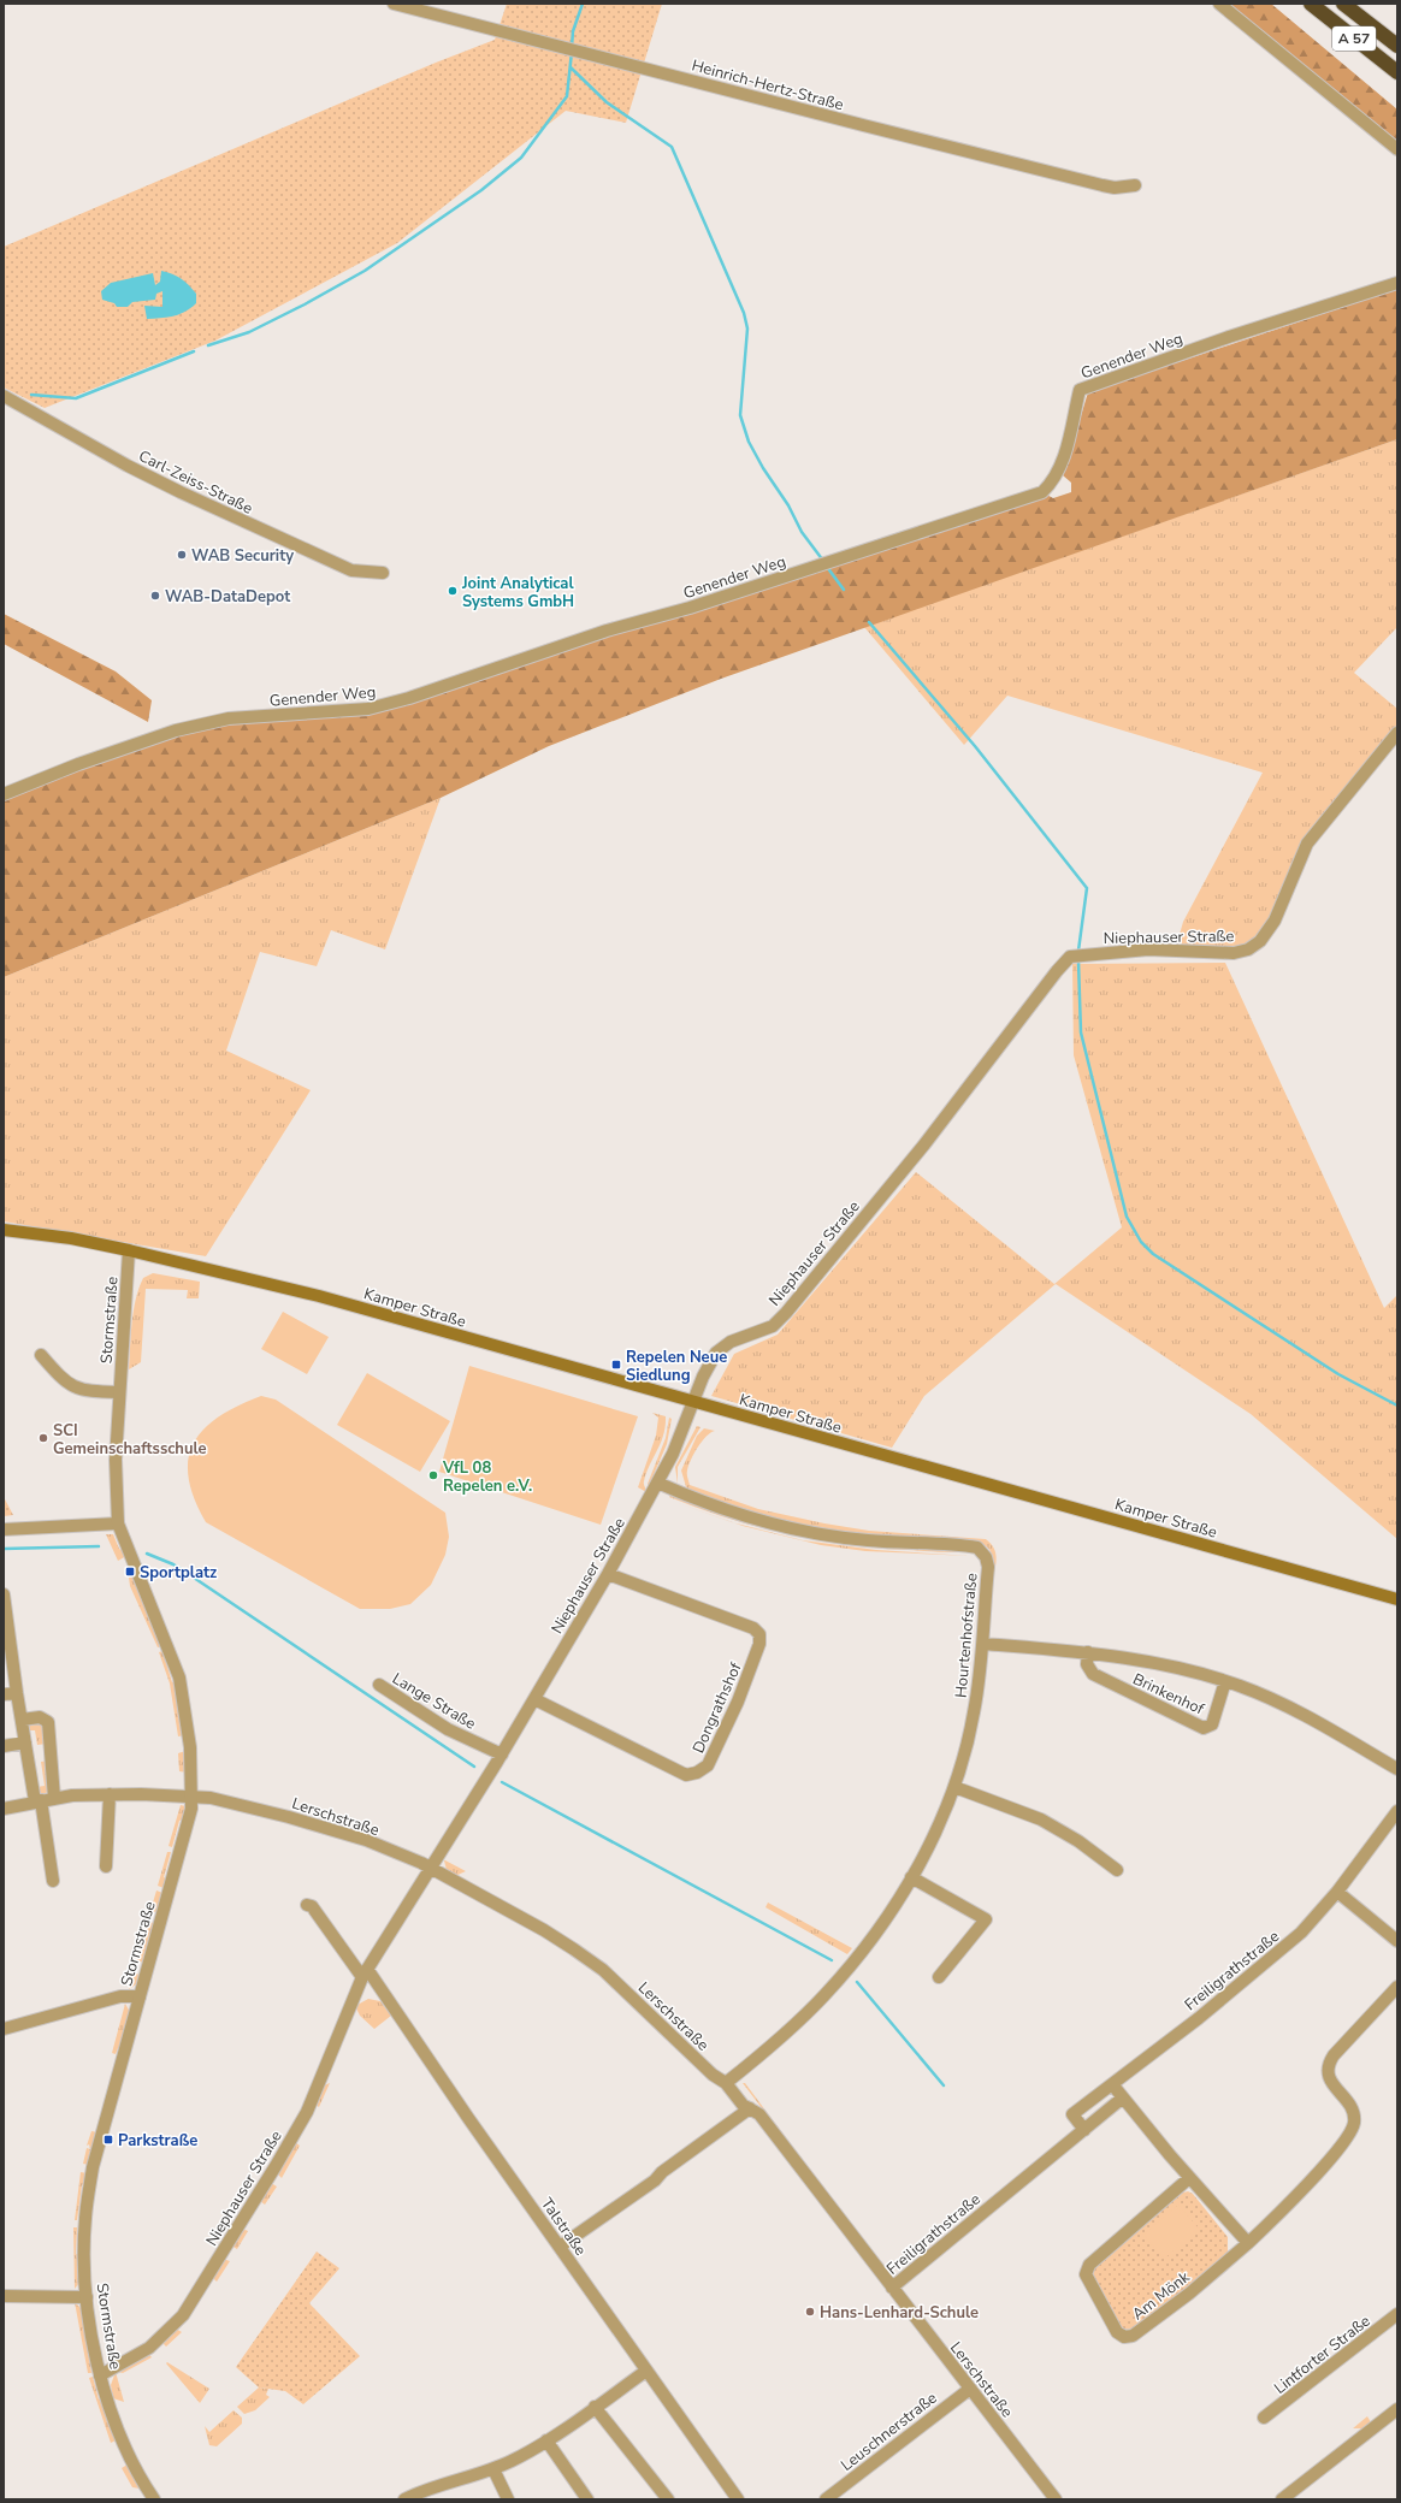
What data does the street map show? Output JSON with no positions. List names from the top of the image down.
{
  "streets": {
    "highway": ["A 57"],
    "main road": ["Kamper Straße"],
    "street": [
      "Heinrich-Hertz-Straße",
      "Genender Weg",
      "Carl-Zeiss-Straße",
      "Niephauser Straße",
      "Stormstraße",
      "Hourtenhofstraße",
      "Brinkenhof",
      "Lange Straße",
      "Dongrathshof",
      "Lerschstraße",
      "Freiligrathstraße",
      "Talstraße",
      "Am Mönk",
      "Lintforter Straße",
      "Leuschnerstraße"
    ]
  },
  "crossings": [
    ["Niephauser Straße", "Kamper Straße"],
    ["Niephauser Straße", "Stormstraße"],
    ["Niephauser Straße", "Hourtenhofstraße"],
    ["Niephauser Straße", "Lange Straße"],
    ["Niephauser Straße", "Dongrathshof"],
    ["Niephauser Straße", "Lerschstraße"],
    ["Niephauser Straße", "Talstraße"],
    ["Kamper Straße", "Stormstraße"],
    ["Stormstraße", "Lerschstraße"],
    ["Hourtenhofstraße", "Brinkenhof"],
    ["Hourtenhofstraße", "Lerschstraße"],
    ["Lerschstraße", "Freiligrathstraße"],
    ["Lerschstraße", "Leuschnerstraße"]
  ],
  "places": {
    "other": [
      "WAB Security",
      "Joint Analytical Systems GmbH",
      "WAB-DataDepot",
      "SCI Gemeinschaftsschule",
      "VfL 08 Repelen e.V.",
      "Hans-Lenhard-Schule"
    ],
    "transit": ["Repelen Neue Siedlung", "Sportplatz", "Parkstraße"]
  }
}
